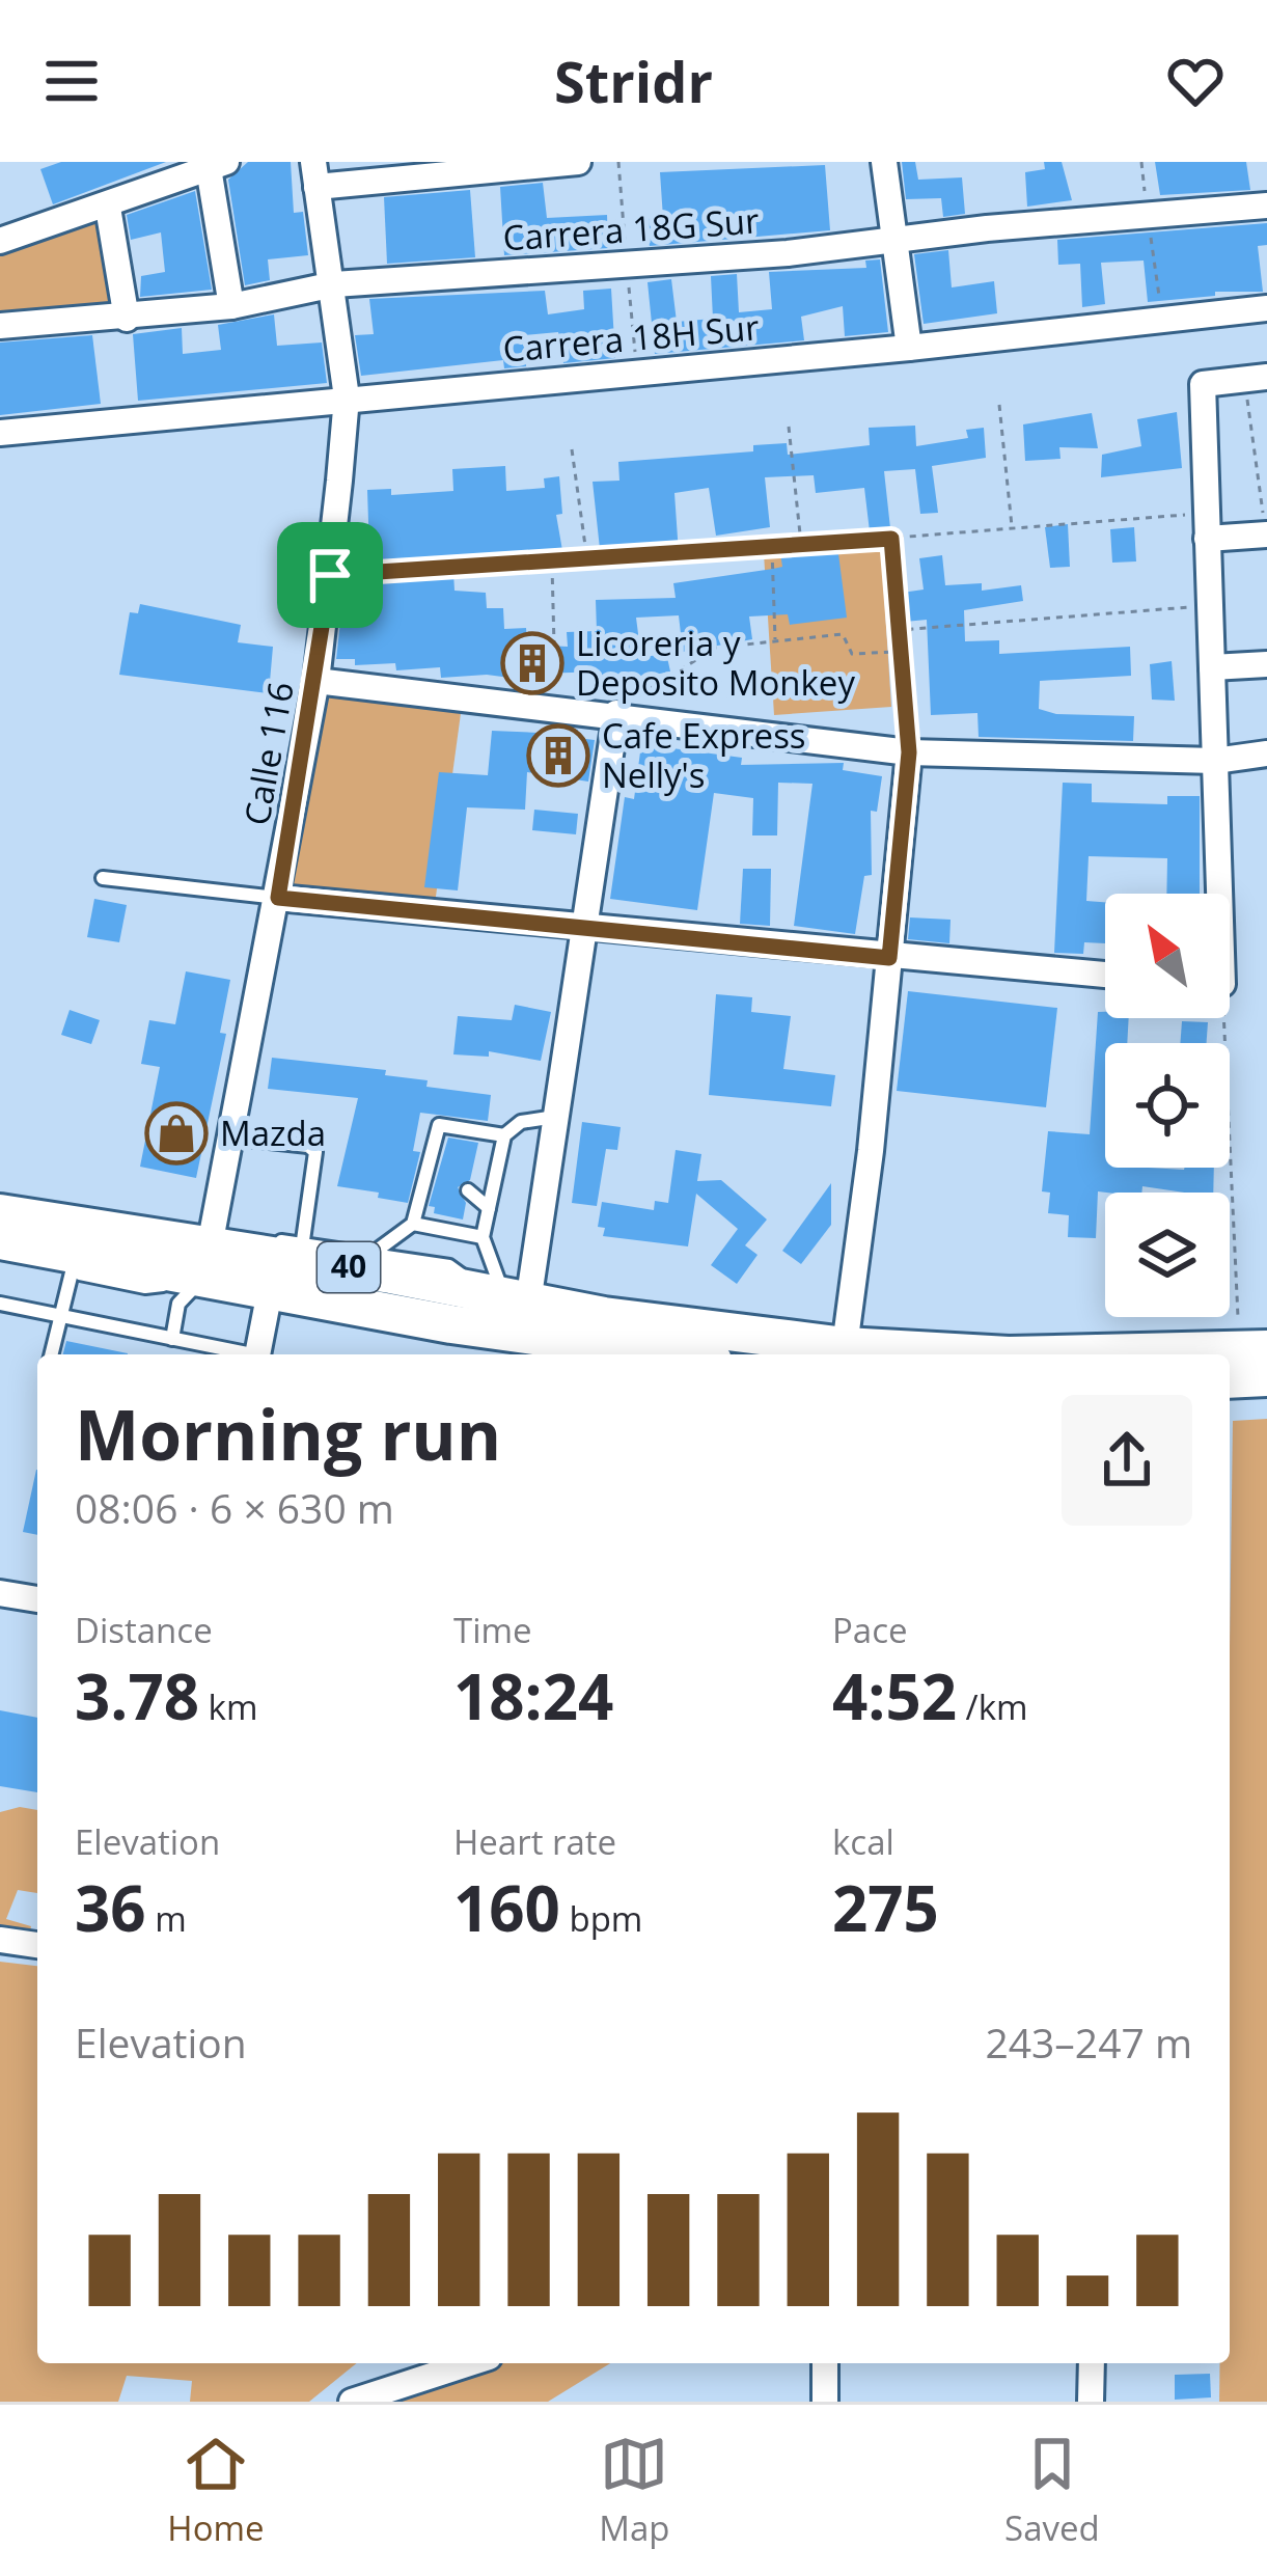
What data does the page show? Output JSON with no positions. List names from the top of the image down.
{
  "streets": {
    "main road": ["40"],
    "street": ["Carrera 18G Sur", "Carrera 18H Sur", "Calle 116"]
  },
  "crossings": [
    ["Carrera 18G Sur", "Calle 116"],
    ["Carrera 18H Sur", "Calle 116"],
    ["Calle 116", "40"]
  ],
  "places": {
    "building": ["Licoreria y Deposito Monkey", "Cafe Express Nelly's"],
    "shop": ["Mazda"]
  },
  "north": "top left",
  "page": {
    "header": "Stridr",
    "heading": ["Morning run", "08:06 · 6 × 630 m"],
    "stats": [
      ["Distance", "3.78 km"],
      ["Time", "18:24"],
      ["Pace", "4:52 /km"],
      ["Elevation", "36 m"],
      ["Heart rate", "160 bpm"],
      ["kcal", "275"]
    ],
    "chart": ["Elevation", "243–247 m"],
    "tabs": ["Home", "Map", "Saved"]
  }
}
